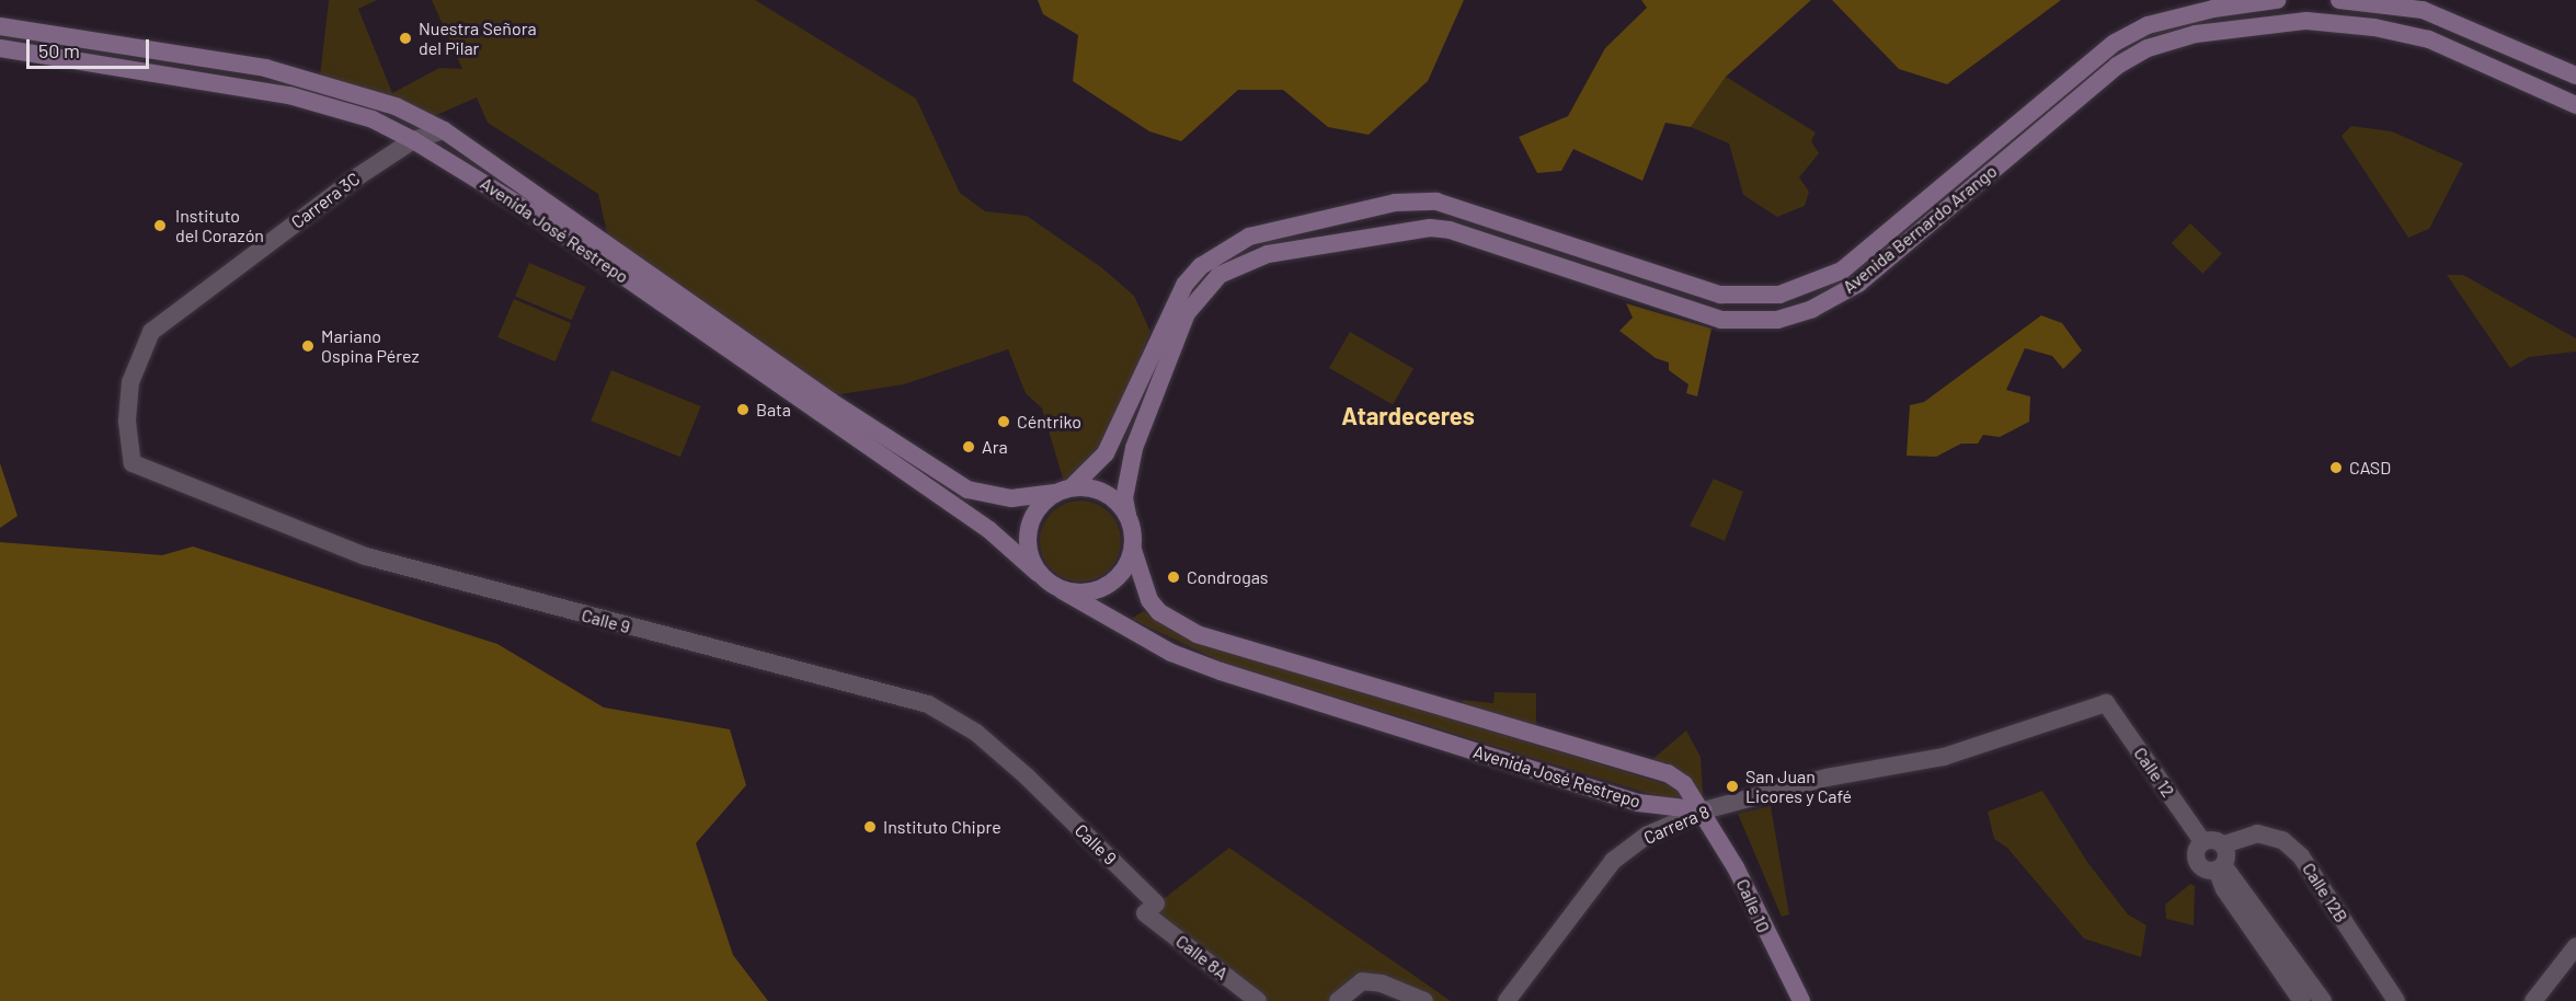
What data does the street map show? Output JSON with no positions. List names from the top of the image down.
{
  "streets": {
    "main road": ["Avenida Bernardo Arango", "Avenida José Restrepo", "Calle 10"],
    "street": [
      "Carrera 3C",
      "Calle 9",
      "Calle 12",
      "Carrera 8",
      "Calle 12B",
      "Calle 8A"
    ]
  },
  "crossings": [
    ["Carrera 3C", "Avenida José Restrepo"],
    ["Carrera 3C", "Calle 9"],
    ["Avenida Bernardo Arango", "Avenida José Restrepo"],
    ["Avenida José Restrepo", "Carrera 8"],
    ["Avenida José Restrepo", "Calle 10"],
    ["Calle 9", "Calle 8A"],
    ["Calle 12", "Carrera 8"],
    ["Calle 12", "Calle 12B"],
    ["Carrera 8", "Calle 10"]
  ],
  "districts": ["Atardeceres"],
  "places": [
    "Nuestra Señora del Pilar",
    "Instituto del Corazón",
    "Mariano Ospina Pérez",
    "Bata",
    "Céntriko",
    "Ara",
    "CASD",
    "Condrogas",
    "San Juan Licores y Café",
    "Instituto Chipre"
  ],
  "scale_bar": "50 m"
}
